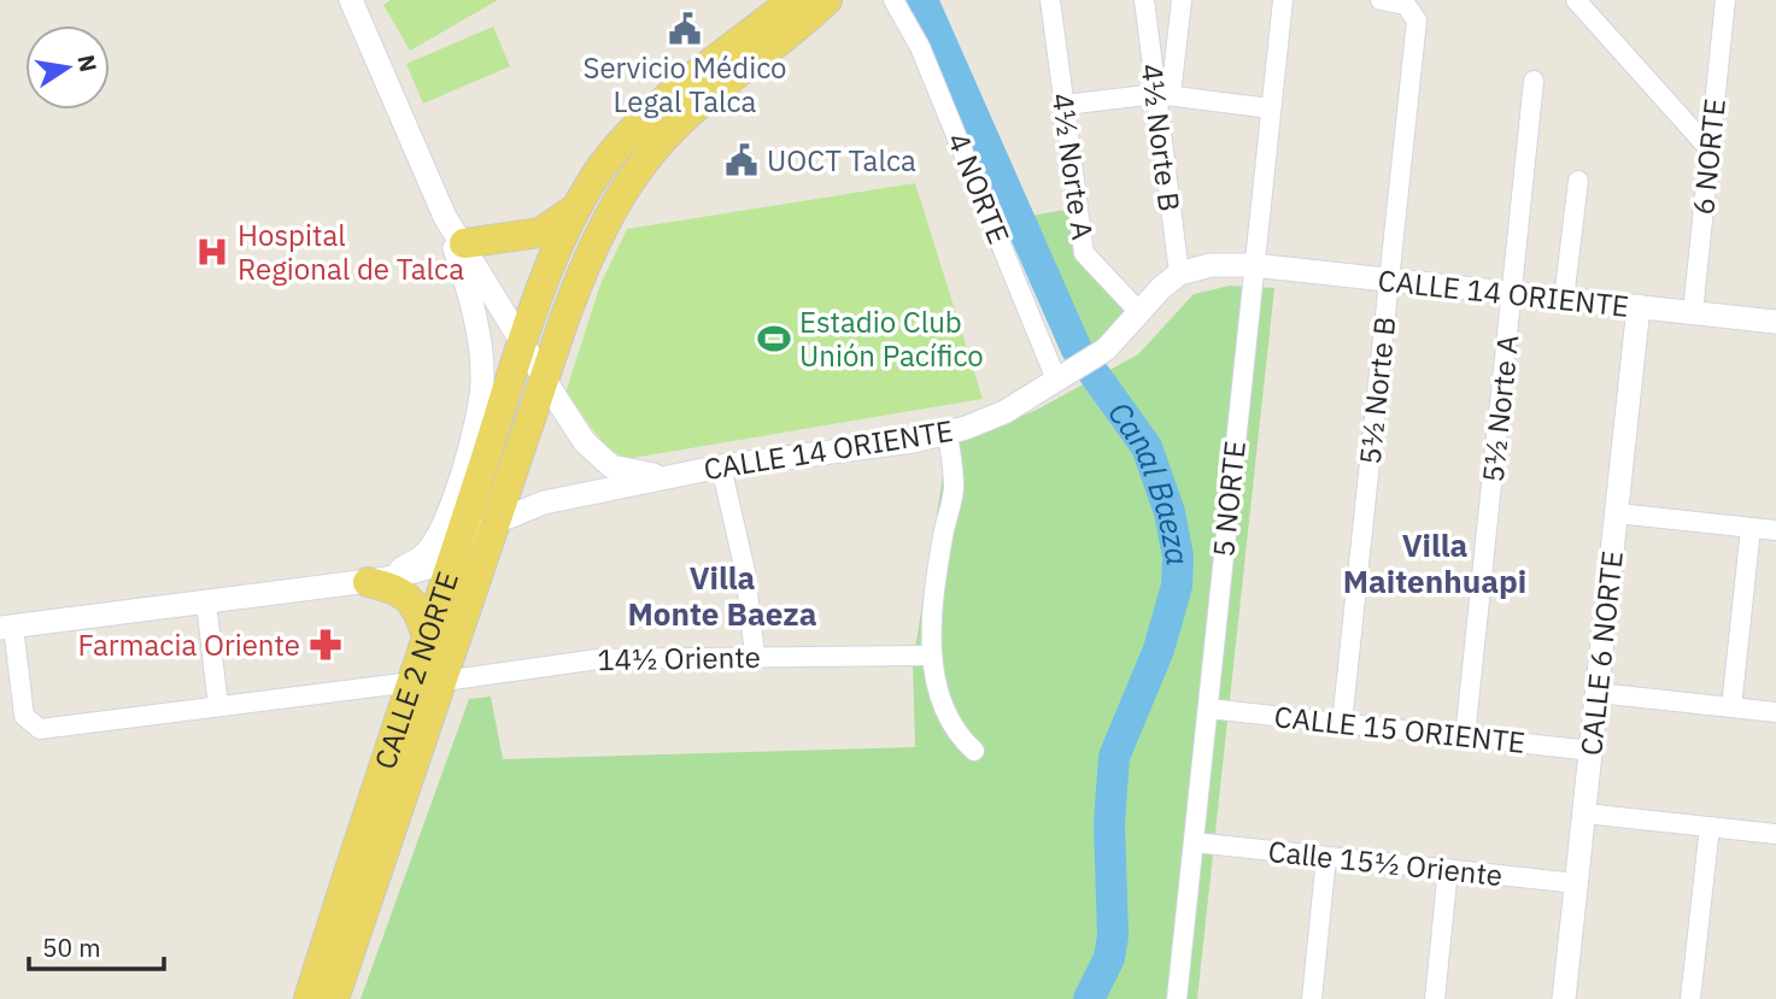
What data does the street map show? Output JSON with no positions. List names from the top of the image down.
{
  "streets": {
    "main road": ["CALLE 2 NORTE"],
    "street": [
      "4½ Norte B",
      "6 NORTE",
      "4½ Norte A",
      "4 NORTE",
      "CALLE 14 ORIENTE",
      "5½ Norte B",
      "5½ Norte A",
      "5 NORTE",
      "CALLE 6 NORTE",
      "14½ Oriente",
      "CALLE 15 ORIENTE",
      "Calle 15½ Oriente"
    ]
  },
  "crossings": [
    ["4½ Norte B", "CALLE 14 ORIENTE"],
    ["6 NORTE", "CALLE 14 ORIENTE"],
    ["4½ Norte A", "CALLE 14 ORIENTE"],
    ["4 NORTE", "CALLE 14 ORIENTE"],
    ["CALLE 14 ORIENTE", "5½ Norte B"],
    ["CALLE 14 ORIENTE", "5½ Norte A"],
    ["CALLE 14 ORIENTE", "5 NORTE"],
    ["CALLE 14 ORIENTE", "CALLE 6 NORTE"],
    ["CALLE 14 ORIENTE", "CALLE 2 NORTE"],
    ["5½ Norte B", "CALLE 15 ORIENTE"],
    ["5½ Norte A", "CALLE 15 ORIENTE"],
    ["5 NORTE", "CALLE 15 ORIENTE"],
    ["5 NORTE", "Calle 15½ Oriente"],
    ["CALLE 6 NORTE", "CALLE 15 ORIENTE"],
    ["CALLE 6 NORTE", "Calle 15½ Oriente"],
    ["14½ Oriente", "CALLE 2 NORTE"]
  ],
  "districts": ["Villa Maitenhuapi", "Villa Monte Baeza"],
  "water": ["Canal Baeza"],
  "places": {
    "public building": ["Servicio Médico Legal Talca", "UOCT Talca"],
    "hospital": ["Hospital Regional de Talca"],
    "sports": ["Estadio Club Unión Pacífico"],
    "pharmacy": ["Farmacia Oriente"]
  },
  "scale_bar": "50 m",
  "north": "right"
}
